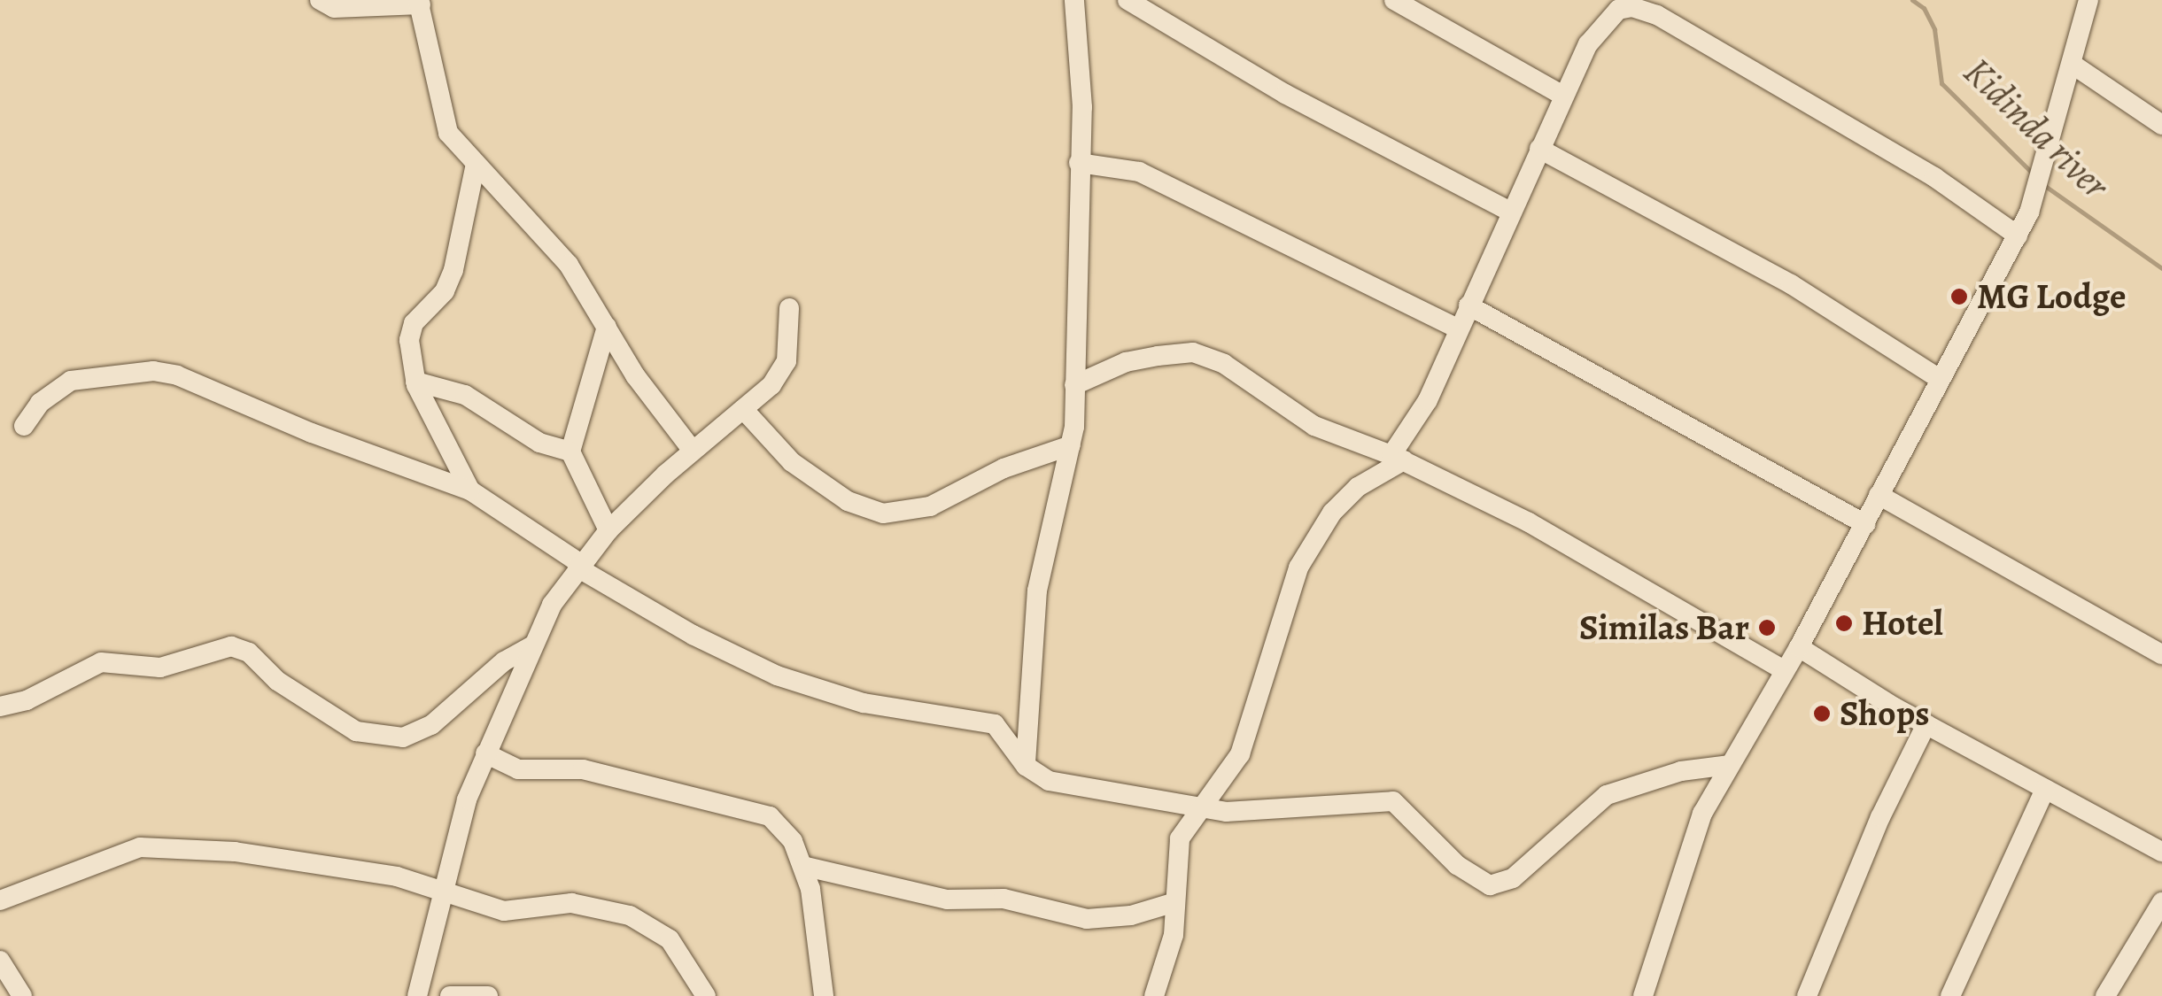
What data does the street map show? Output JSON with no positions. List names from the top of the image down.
{
  "water": ["Kidinda river"],
  "places": [
    "MG Lodge",
    "Hotel",
    "Similas Bar",
    "Shops"
  ]
}
